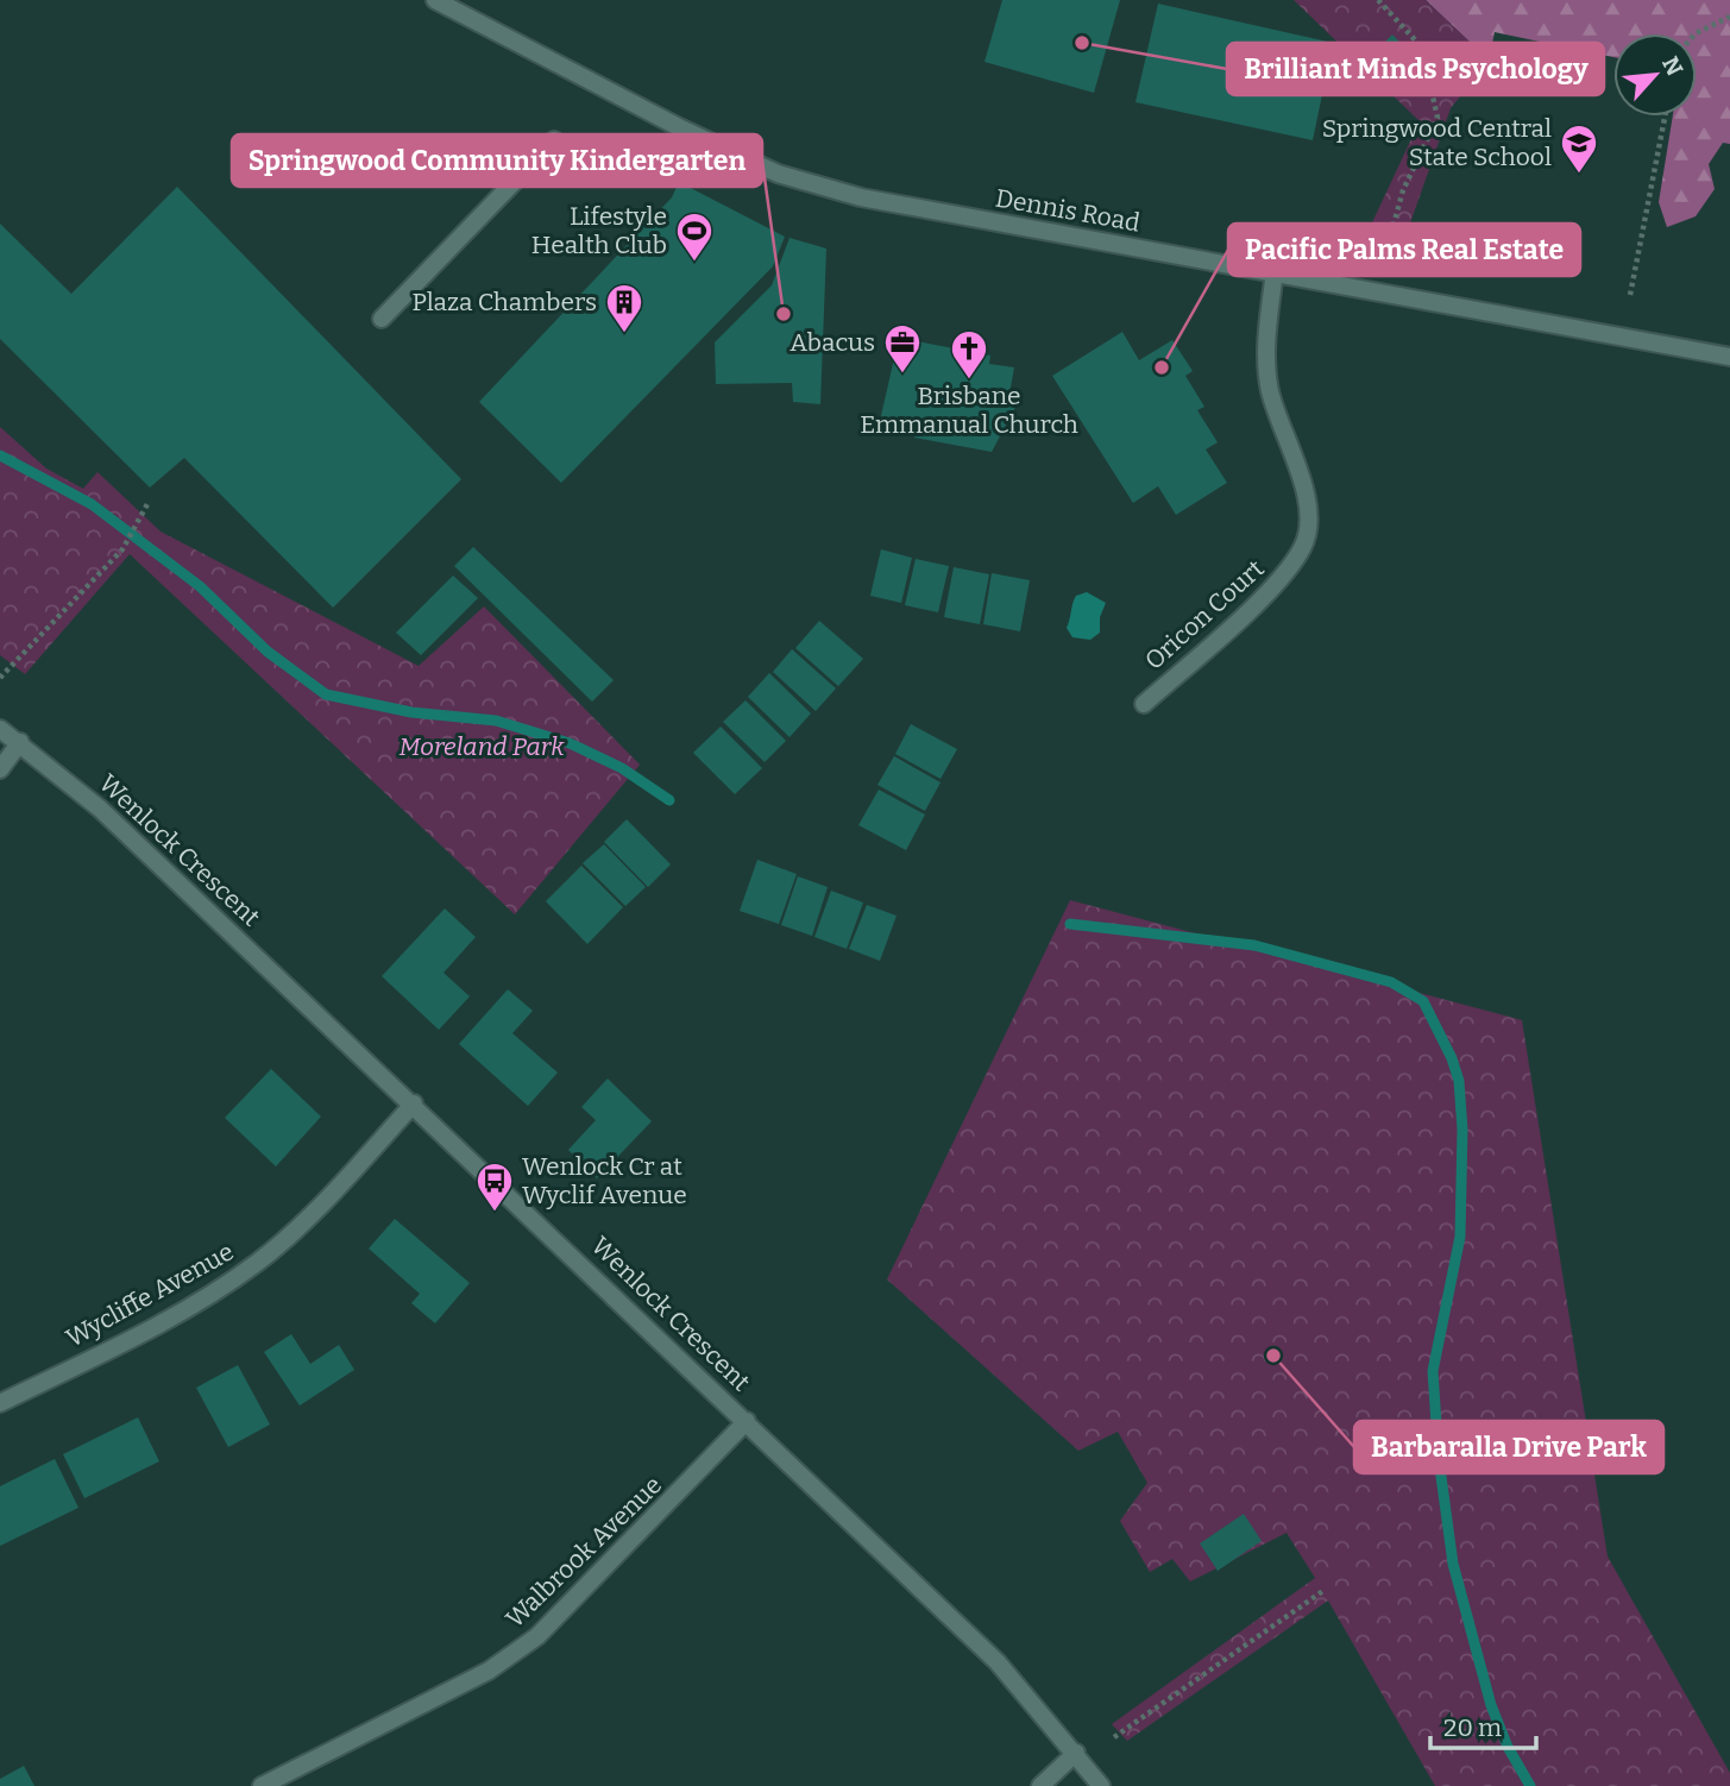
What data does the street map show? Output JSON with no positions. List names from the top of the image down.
{
  "streets": {
    "street": [
      "Dennis Road",
      "Oricon Court",
      "Wenlock Crescent",
      "Wycliffe Avenue",
      "Walbrook Avenue"
    ]
  },
  "crossings": [
    ["Dennis Road", "Oricon Court"],
    ["Wenlock Crescent", "Wycliffe Avenue"],
    ["Wenlock Crescent", "Walbrook Avenue"]
  ],
  "parks": ["Moreland Park"],
  "places": {
    "other": [
      "Brilliant Minds Psychology",
      "Springwood Community Kindergarten",
      "Pacific Palms Real Estate",
      "Barbaralla Drive Park"
    ],
    "school or university": ["Springwood Central State School"],
    "sports": ["Lifestyle Health Club"],
    "building": ["Plaza Chambers"],
    "office": ["Abacus"],
    "church": ["Brisbane Emmanual Church"],
    "bus stop": ["Wenlock Cr at Wyclif Avenue"]
  },
  "scale_bar": "20 m",
  "north": "top right"
}
